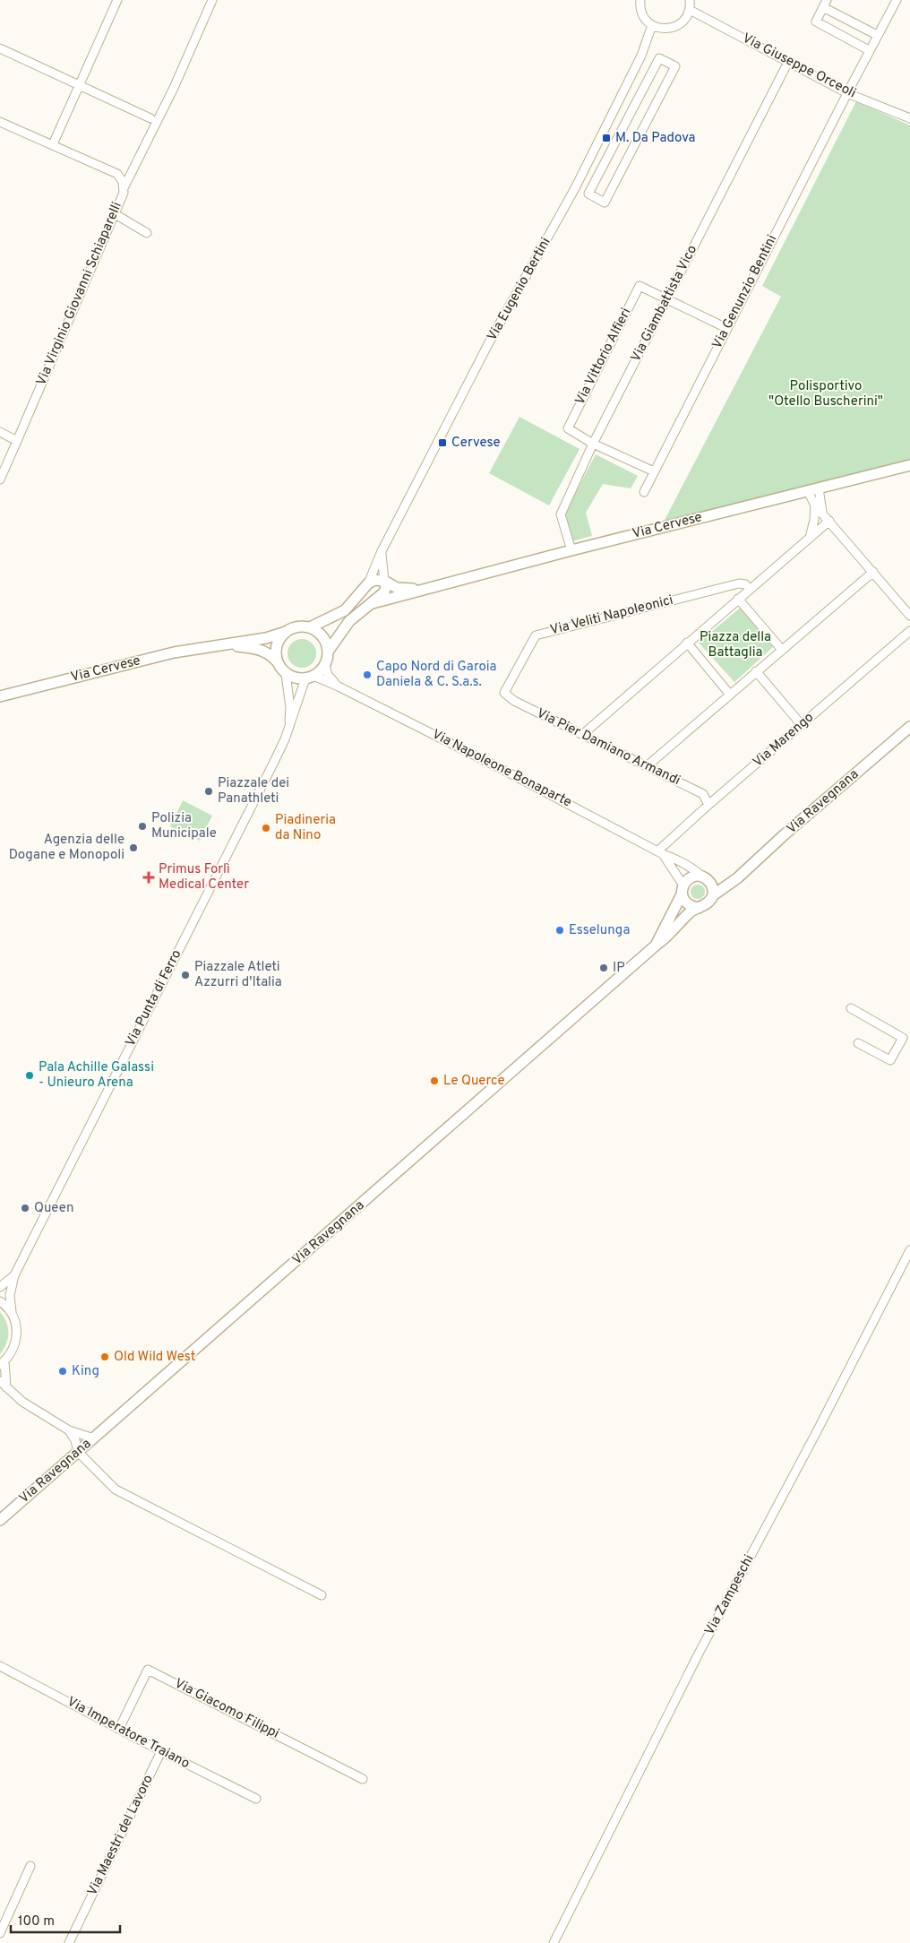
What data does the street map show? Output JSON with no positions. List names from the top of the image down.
{
  "streets": {
    "main road": ["Via Cervese", "Via Ravegnana"],
    "street": [
      "Via Giuseppe Orceoli",
      "Via Eugenio Bertini",
      "Via Genunzio Bentini",
      "Via Virginio Giovanni Schiaparelli",
      "Via Giambattista Vico",
      "Via Vittorio Alfieri",
      "Via Veliti Napoleonici",
      "Via Marengo",
      "Via Pier Damiano Armandi",
      "Via Napoleone Bonaparte",
      "Via Punta di Ferro",
      "Via Zampeschi",
      "Via Giacomo Filippi",
      "Via Imperatore Traiano",
      "Via Maestri del Lavoro"
    ]
  },
  "crossings": [
    ["Via Giuseppe Orceoli", "Via Genunzio Bentini"],
    ["Via Giuseppe Orceoli", "Via Giambattista Vico"],
    ["Via Eugenio Bertini", "Via Cervese"],
    ["Via Giambattista Vico", "Via Vittorio Alfieri"],
    ["Via Giambattista Vico", "Via Cervese"],
    ["Via Cervese", "Via Napoleone Bonaparte"],
    ["Via Cervese", "Via Punta di Ferro"],
    ["Via Veliti Napoleonici", "Via Pier Damiano Armandi"],
    ["Via Marengo", "Via Pier Damiano Armandi"],
    ["Via Marengo", "Via Napoleone Bonaparte"],
    ["Via Napoleone Bonaparte", "Via Ravegnana"],
    ["Via Napoleone Bonaparte", "Via Punta di Ferro"],
    ["Via Giacomo Filippi", "Via Imperatore Traiano"],
    ["Via Imperatore Traiano", "Via Maestri del Lavoro"]
  ],
  "parks": ["Polisportivo \"Otello Buscherini\"", "Piazza della Battaglia"],
  "places": {
    "transit": ["M. Da Padova", "Cervese"],
    "other": [
      "Capo Nord di Garoia Daniela & C. S.a.s.",
      "Piazzale dei Panathleti",
      "Polizia Municipale",
      "Piadineria da Nino",
      "Agenzia delle Dogane e Monopoli",
      "Esselunga",
      "IP",
      "Piazzale Atleti Azzurri d'Italia",
      "Pala Achille Galassi - Unieuro Arena",
      "Le Querce",
      "Queen",
      "Old Wild West",
      "King"
    ],
    "health": ["Primus Forlì Medical Center"]
  },
  "scale_bar": "100 m"
}
